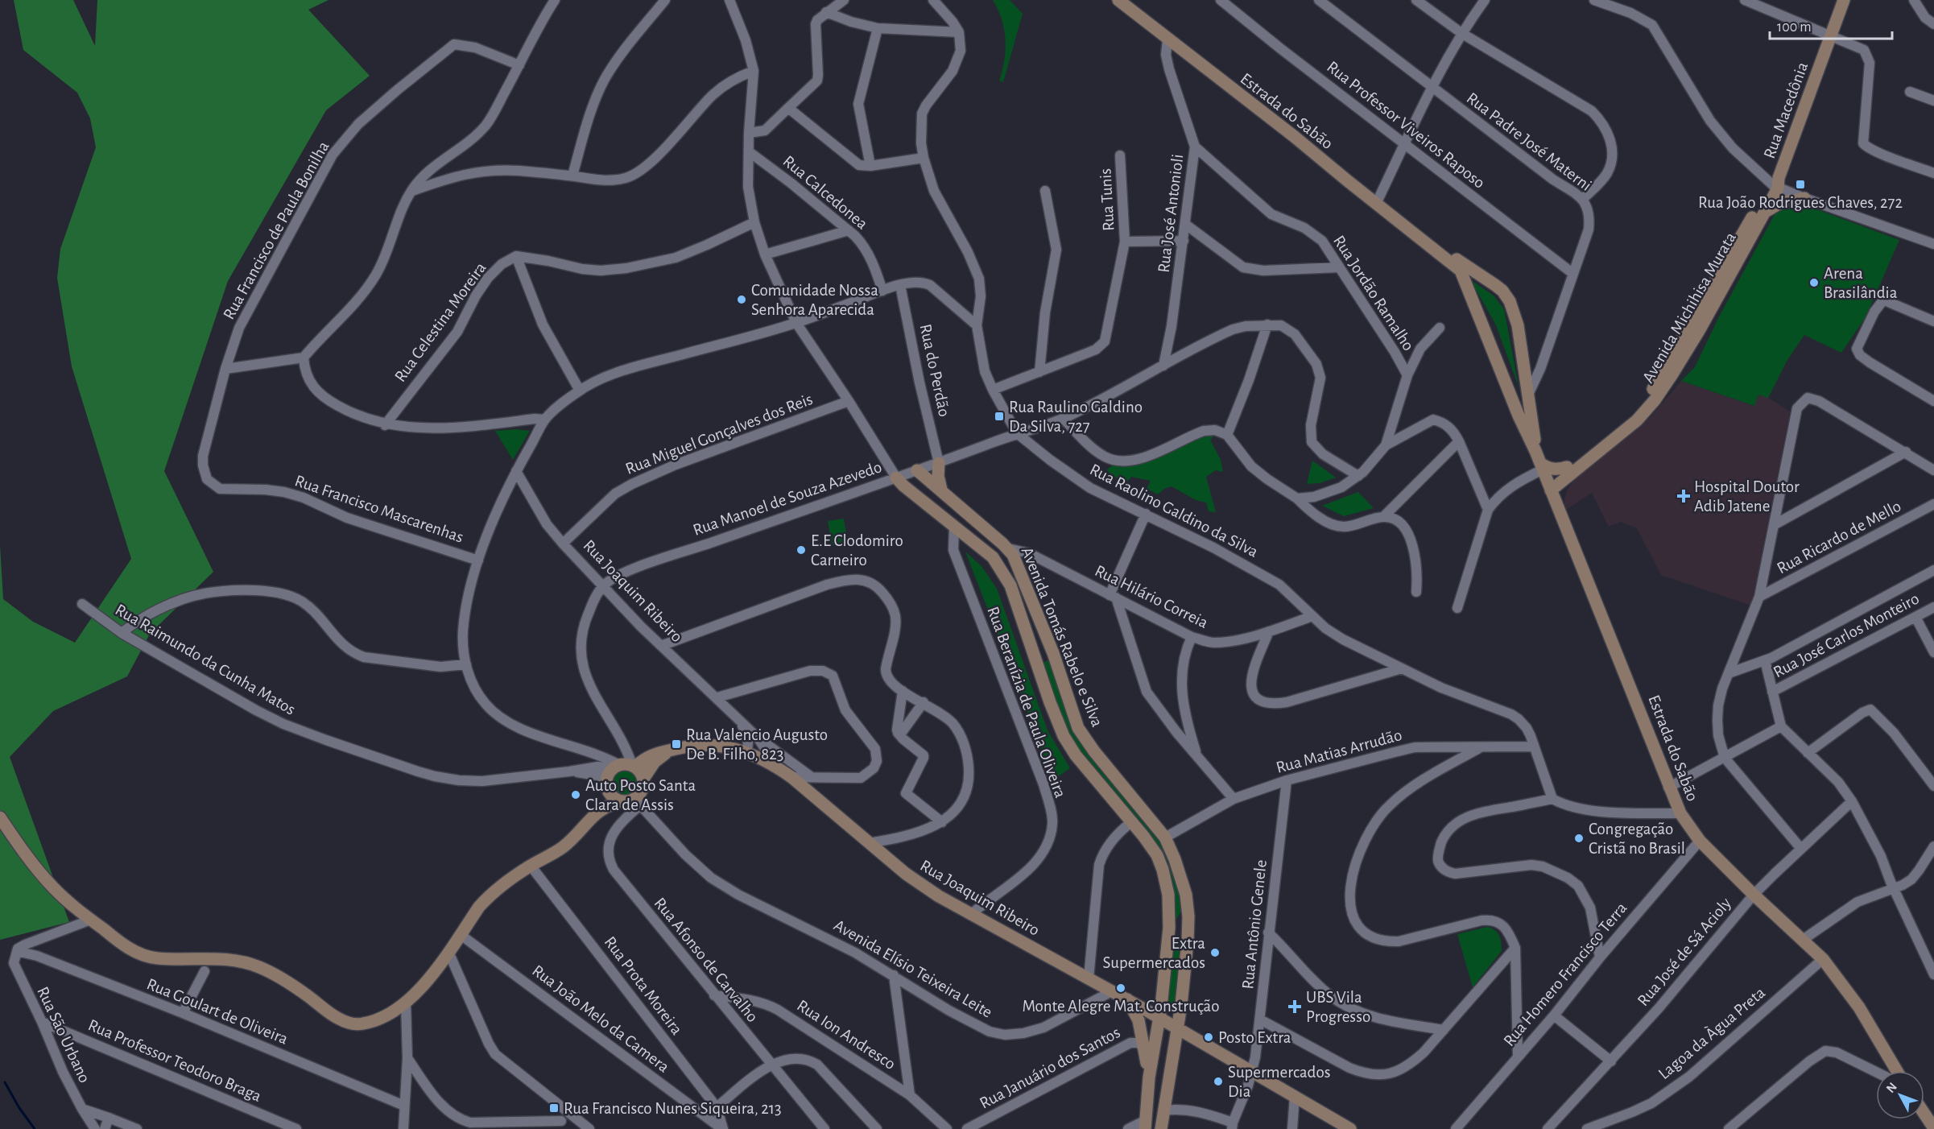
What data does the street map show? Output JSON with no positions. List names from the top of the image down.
{
  "streets": {
    "street": [
      "Rua Macedônia",
      "Estrada do Sabão",
      "Rua Professor Viveiros Raposo",
      "Rua Padre José Materni",
      "Rua Calcedonea",
      "Rua Tunis",
      "Rua José Antonioli",
      "Rua Francisco de Paula Bonilha",
      "Rua Jordão Ramalho",
      "Avenida Michihisa Murata",
      "Rua Celestina Moreira",
      "Rua do Perdão",
      "Rua Miguel Gonçalves dos Reis",
      "Rua Manoel de Souza Azevedo",
      "Rua Francisco Mascarenhas",
      "Rua Raolino Galdino da Silva",
      "Rua Ricardo de Mello",
      "Rua Joaquim Ribeiro",
      "Rua Hilário Correia",
      "Rua José Carlos Monteiro",
      "Avenida Tomás Rabelo e Silva",
      "Rua Raimundo da Cunha Matos",
      "Rua Beranízia de Paula Oliveira",
      "Rua Matias Arrudão",
      "Rua Antônio Genele",
      "Rua José de Sá Acioly",
      "Rua Afonso de Carvalho",
      "Avenida Elísio Teixeira Leite",
      "Rua Homero Francisco Terra",
      "Rua Prota Moreira",
      "Rua Goulart de Oliveira",
      "Rua João Melo da Camera",
      "Lagoa da Àgua Preta",
      "Rua São Urbano",
      "Rua Ion Andresco",
      "Rua Professor Teodoro Braga",
      "Rua Januário dos Santos"
    ]
  },
  "crossings": [
    ["Rua Macedônia", "Avenida Michihisa Murata"],
    ["Estrada do Sabão", "Rua Padre José Materni"],
    ["Estrada do Sabão", "Rua José Antonioli"],
    ["Estrada do Sabão", "Avenida Michihisa Murata"],
    ["Estrada do Sabão", "Rua José de Sá Acioly"],
    ["Estrada do Sabão", "Rua Homero Francisco Terra"],
    ["Estrada do Sabão", "Lagoa da Àgua Preta"],
    ["Rua Professor Viveiros Raposo", "Rua Padre José Materni"],
    ["Rua José Antonioli", "Rua Jordão Ramalho"],
    ["Rua José Antonioli", "Rua Manoel de Souza Azevedo"],
    ["Rua Francisco de Paula Bonilha", "Rua Francisco Mascarenhas"],
    ["Rua do Perdão", "Rua Manoel de Souza Azevedo"],
    ["Rua Miguel Gonçalves dos Reis", "Rua Joaquim Ribeiro"],
    ["Rua Manoel de Souza Azevedo", "Rua Raolino Galdino da Silva"],
    ["Rua Manoel de Souza Azevedo", "Rua Joaquim Ribeiro"],
    ["Rua Manoel de Souza Azevedo", "Avenida Tomás Rabelo e Silva"],
    ["Rua Raolino Galdino da Silva", "Rua Hilário Correia"],
    ["Rua Raolino Galdino da Silva", "Rua Matias Arrudão"],
    ["Rua Joaquim Ribeiro", "Rua Beranízia de Paula Oliveira"],
    ["Rua Joaquim Ribeiro", "Avenida Elísio Teixeira Leite"],
    ["Rua Hilário Correia", "Avenida Tomás Rabelo e Silva"],
    ["Avenida Tomás Rabelo e Silva", "Rua Beranízia de Paula Oliveira"],
    ["Avenida Tomás Rabelo e Silva", "Rua Matias Arrudão"],
    ["Rua Raimundo da Cunha Matos", "Rua Afonso de Carvalho"],
    ["Rua Raimundo da Cunha Matos", "Avenida Elísio Teixeira Leite"],
    ["Rua Matias Arrudão", "Rua Antônio Genele"],
    ["Rua Afonso de Carvalho", "Avenida Elísio Teixeira Leite"],
    ["Rua Afonso de Carvalho", "Rua Ion Andresco"],
    ["Rua Prota Moreira", "Rua João Melo da Camera"],
    ["Rua Goulart de Oliveira", "Rua São Urbano"],
    ["Rua São Urbano", "Rua Professor Teodoro Braga"]
  ],
  "places": {
    "transit": [
      "Rua João Rodrigues Chaves, 272",
      "Rua Raulino Galdino Da Silva, 727",
      "Rua Valencio Augusto De B. Filho, 823",
      "Rua Francisco Nunes Siqueira, 213"
    ],
    "other": [
      "Arena Brasilândia",
      "Comunidade Nossa Senhora Aparecida",
      "E.E Clodomiro Carneiro",
      "Auto Posto Santa Clara de Assis",
      "Congregação Cristã no Brasil",
      "Extra Supermercados",
      "Monte Alegre Mat. Construção",
      "Posto Extra",
      "Supermercados Dia"
    ],
    "health": ["Hospital Doutor Adib Jatene", "UBS Vila Progresso"]
  },
  "scale_bar": "100 m",
  "north": "top left"
}
